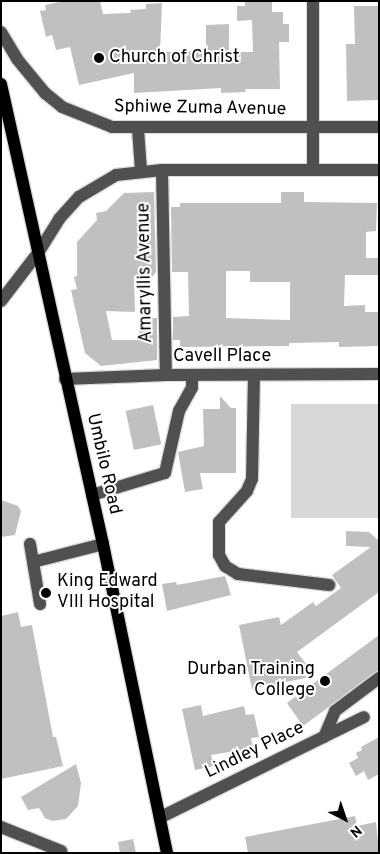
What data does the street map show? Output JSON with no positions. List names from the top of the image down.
{
  "streets": {
    "main road": ["Umbilo Road"],
    "street": [
      "Sphiwe Zuma Avenue",
      "Amaryllis Avenue",
      "Cavell Place",
      "Lindley Place"
    ]
  },
  "crossings": [
    ["Amaryllis Avenue", "Cavell Place"],
    ["Cavell Place", "Umbilo Road"],
    ["Umbilo Road", "Lindley Place"]
  ],
  "places": ["Church of Christ", "King Edward VIII Hospital", "Durban Training College"],
  "north": "bottom right"
}
